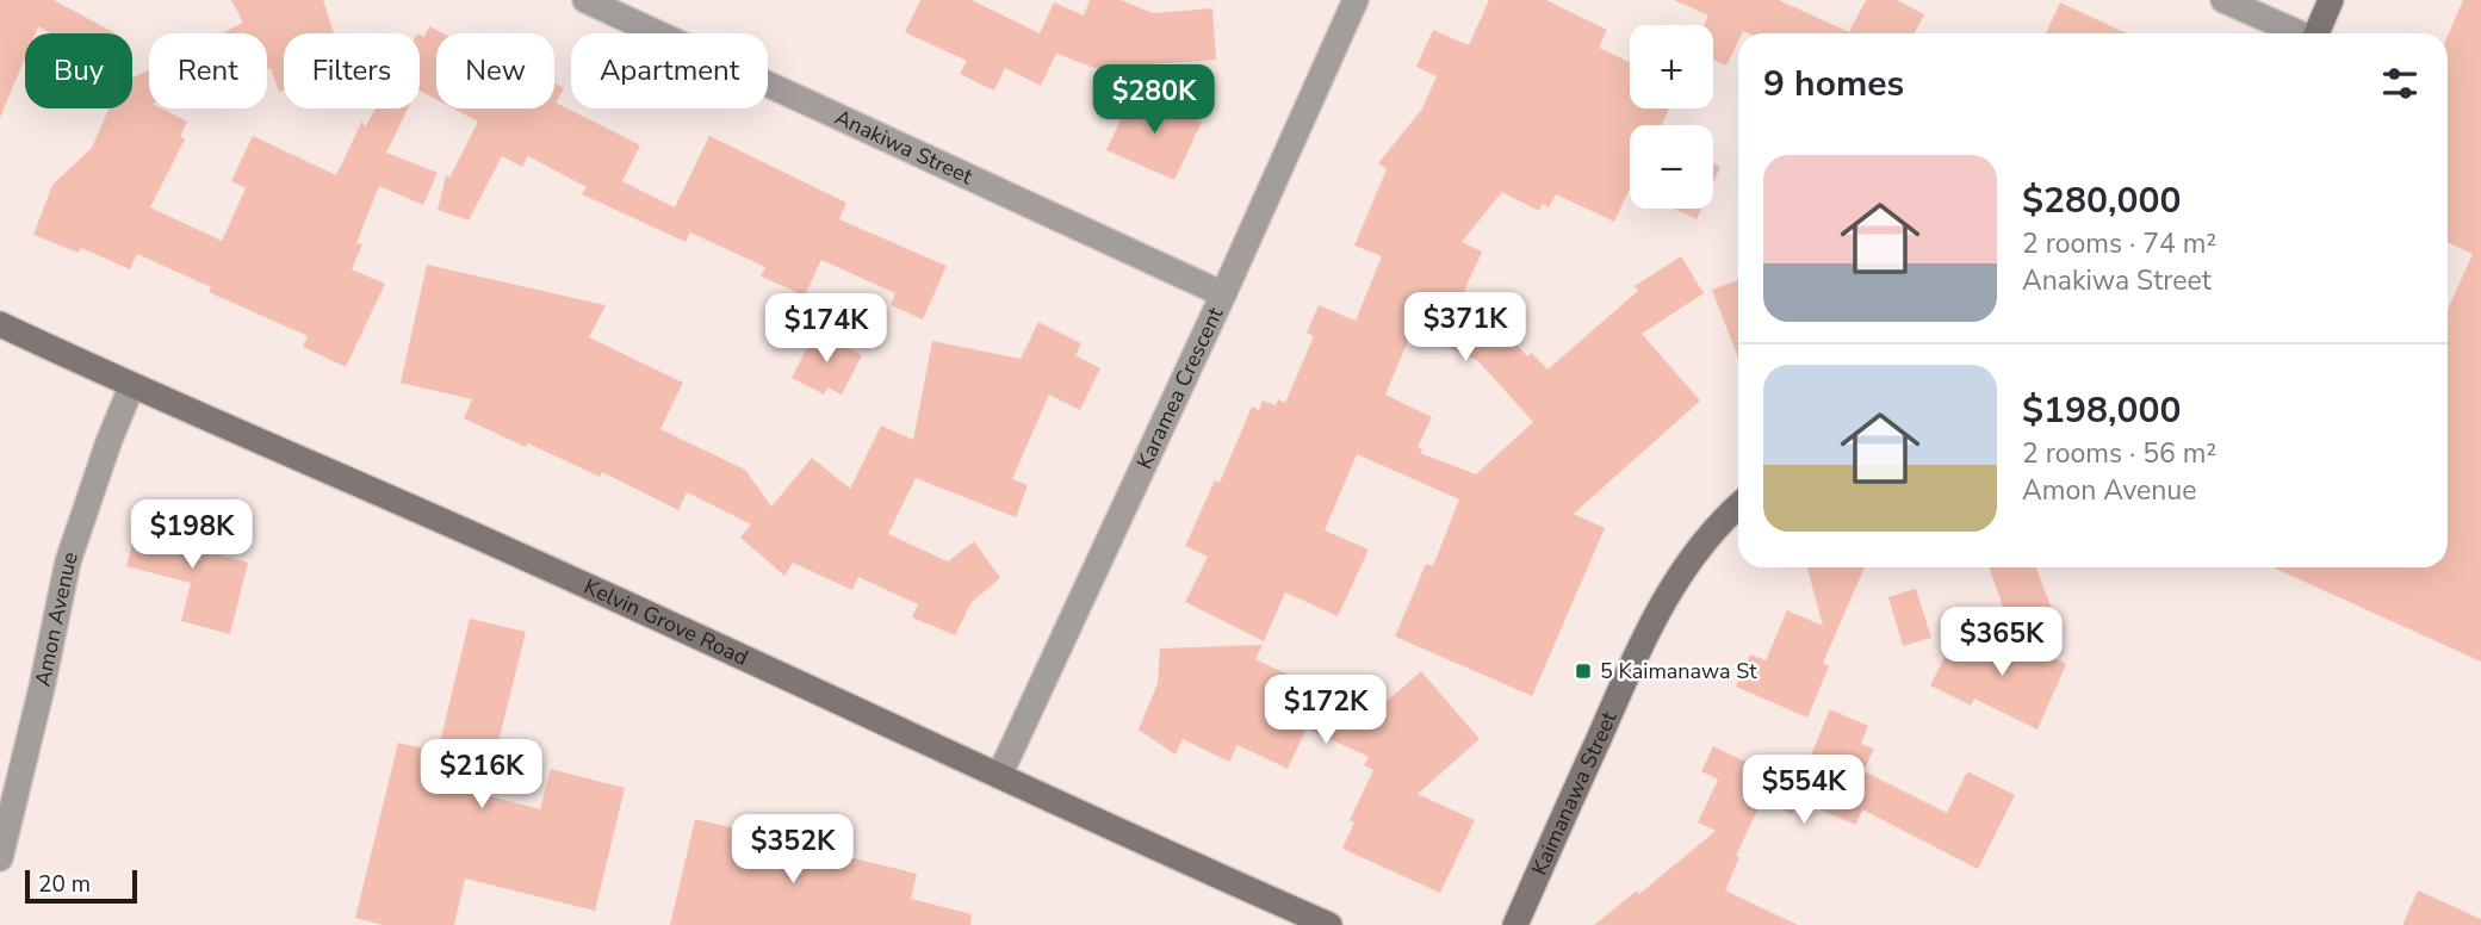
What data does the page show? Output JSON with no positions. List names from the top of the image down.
{
  "streets": {
    "main road": ["Kelvin Grove Road", "Kaimanawa Street"],
    "street": ["Anakiwa Street", "Karamea Crescent", "Amon Avenue"]
  },
  "crossings": [
    ["Anakiwa Street", "Karamea Crescent"],
    ["Karamea Crescent", "Kelvin Grove Road"],
    ["Amon Avenue", "Kelvin Grove Road"]
  ],
  "places": {
    "transit": ["5 Kaimanawa St"]
  },
  "scale_bar": "20 m",
  "page": {
    "map_buttons": ["+", "−"],
    "chip": [
      "Buy",
      "Rent",
      "Filters",
      "New",
      "Apartment"
    ],
    "heading": "9 homes",
    "price": [
      "$280K",
      "$371K",
      "$174K",
      "$198K",
      "$365K",
      "$172K",
      "$216K",
      "$554K",
      "$352K"
    ],
    "list": [
      {
        "name": "$280,000",
        "note": "2 rooms · 74 m² · Anakiwa Street"
      },
      {
        "name": "$198,000",
        "note": "2 rooms · 56 m² · Amon Avenue"
      }
    ],
    "scale": "20 m"
  }
}
